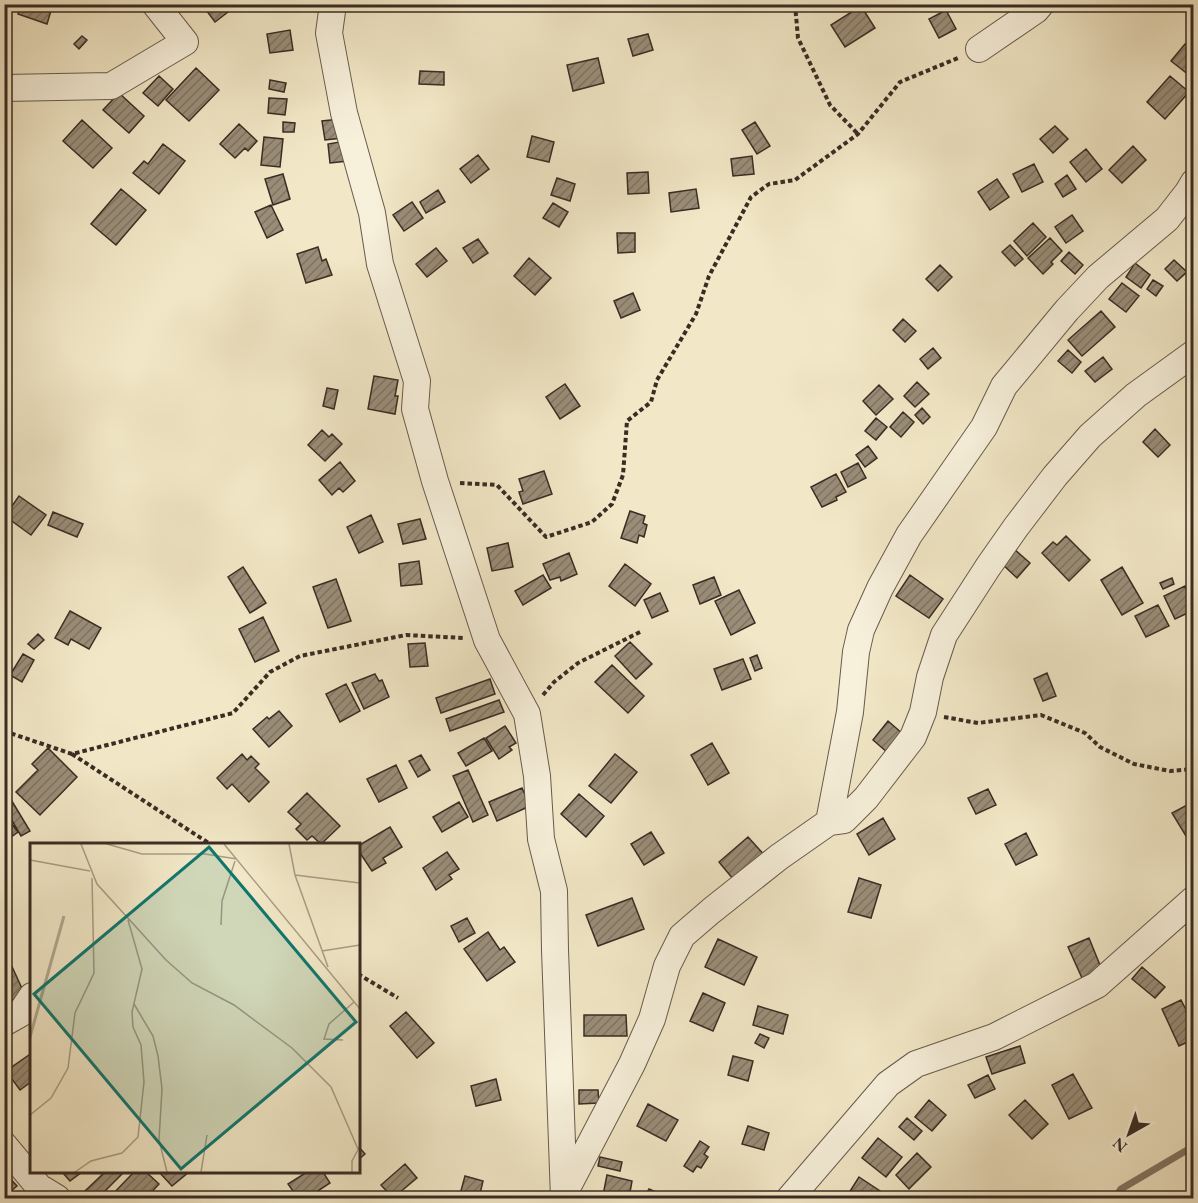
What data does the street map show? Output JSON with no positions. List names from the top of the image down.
{
  "north": "bottom left"
}
